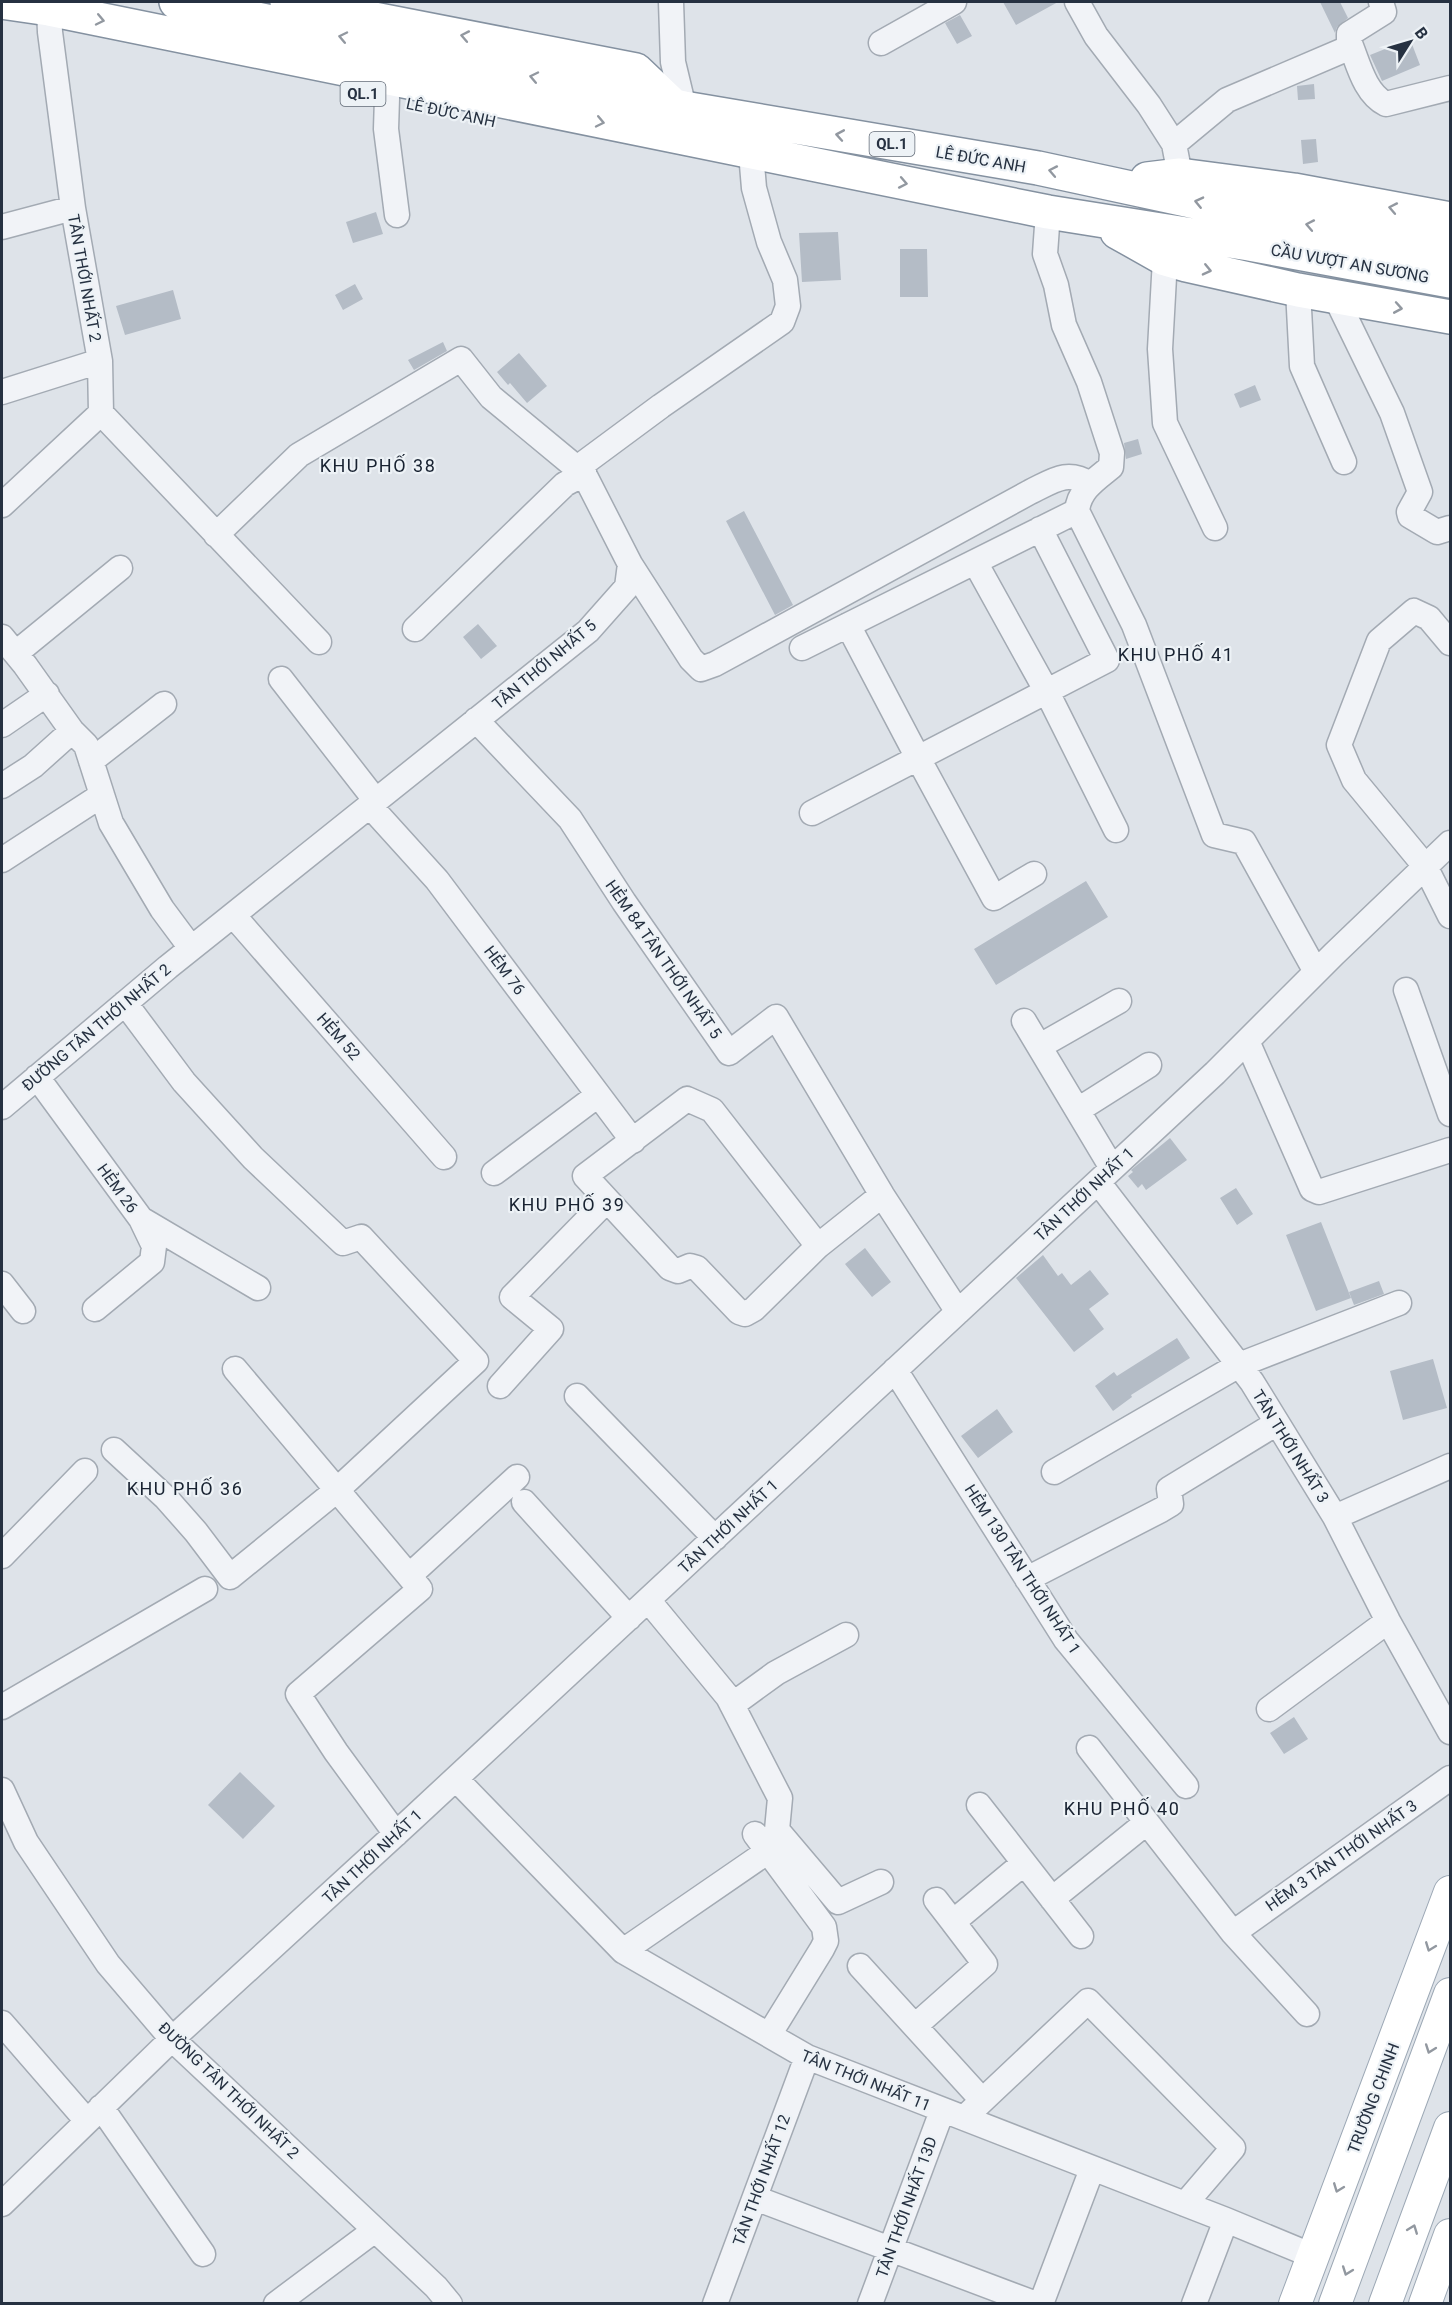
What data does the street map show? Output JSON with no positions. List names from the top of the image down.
{
  "streets": {
    "highway": ["QL.1", "LÊ ĐỨC ANH", "CẦU VƯỢT AN SƯƠNG"],
    "main road": ["TRƯỜNG CHINH"],
    "street": [
      "TÂN THỚI NHẤT 2",
      "TÂN THỚI NHẤT 5",
      "HẺM 84 TÂN THỚI NHẤT 5",
      "HẺM 76",
      "ĐƯỜNG TÂN THỚI NHẤT 2",
      "HẺM 52",
      "HẺM 26",
      "TÂN THỚI NHẤT 1",
      "TÂN THỚI NHẤT 3",
      "HẺM 130 TÂN THỚI NHẤT 1",
      "HẺM 3 TÂN THỚI NHẤT 3",
      "TÂN THỚI NHẤT 11",
      "TÂN THỚI NHẤT 12",
      "TÂN THỚI NHẤT 13D"
    ]
  },
  "crossings": [
    ["LÊ ĐỨC ANH", "CẦU VƯỢT AN SƯƠNG"],
    ["LÊ ĐỨC ANH", "TÂN THỚI NHẤT 2"],
    ["TÂN THỚI NHẤT 5", "HẺM 84 TÂN THỚI NHẤT 5"],
    ["TÂN THỚI NHẤT 5", "HẺM 76"],
    ["TÂN THỚI NHẤT 5", "ĐƯỜNG TÂN THỚI NHẤT 2"],
    ["TÂN THỚI NHẤT 5", "HẺM 52"],
    ["HẺM 84 TÂN THỚI NHẤT 5", "TÂN THỚI NHẤT 1"],
    ["ĐƯỜNG TÂN THỚI NHẤT 2", "HẺM 26"],
    ["ĐƯỜNG TÂN THỚI NHẤT 2", "TÂN THỚI NHẤT 1"],
    ["TÂN THỚI NHẤT 1", "TÂN THỚI NHẤT 3"],
    ["TÂN THỚI NHẤT 1", "HẺM 130 TÂN THỚI NHẤT 1"],
    ["TÂN THỚI NHẤT 1", "TÂN THỚI NHẤT 11"],
    ["TÂN THỚI NHẤT 11", "TRƯỜNG CHINH"],
    ["TÂN THỚI NHẤT 11", "TÂN THỚI NHẤT 12"],
    ["TÂN THỚI NHẤT 11", "TÂN THỚI NHẤT 13D"]
  ],
  "districts": [
    "KHU PHỐ 38",
    "KHU PHỐ 41",
    "KHU PHỐ 39",
    "KHU PHỐ 36",
    "KHU PHỐ 40"
  ],
  "north": "top right"
}
